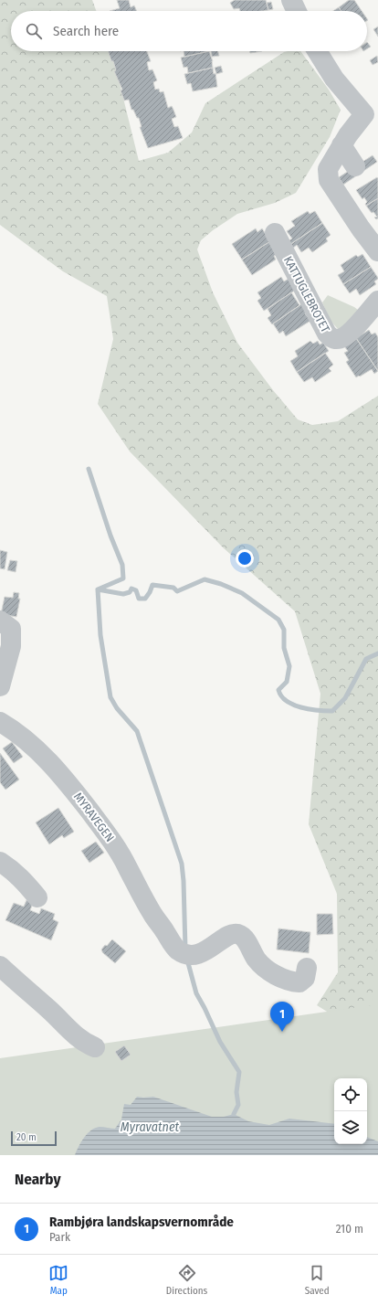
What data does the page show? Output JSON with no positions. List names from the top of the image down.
{
  "streets": {
    "street": ["KATTUGLEBROTET", "MYRAVEGEN"]
  },
  "water": ["Myravatnet"],
  "scale_bar": "20 m",
  "page": {
    "search": "Search here",
    "pins": "1",
    "scale": "20 m",
    "heading": "Nearby",
    "list": [
      {
        "mark": "1",
        "name": "Rambjøra landskapsvernområde",
        "note": "Park",
        "value": "210 m"
      }
    ],
    "nav": ["Map", "Directions", "Saved"]
  }
}
